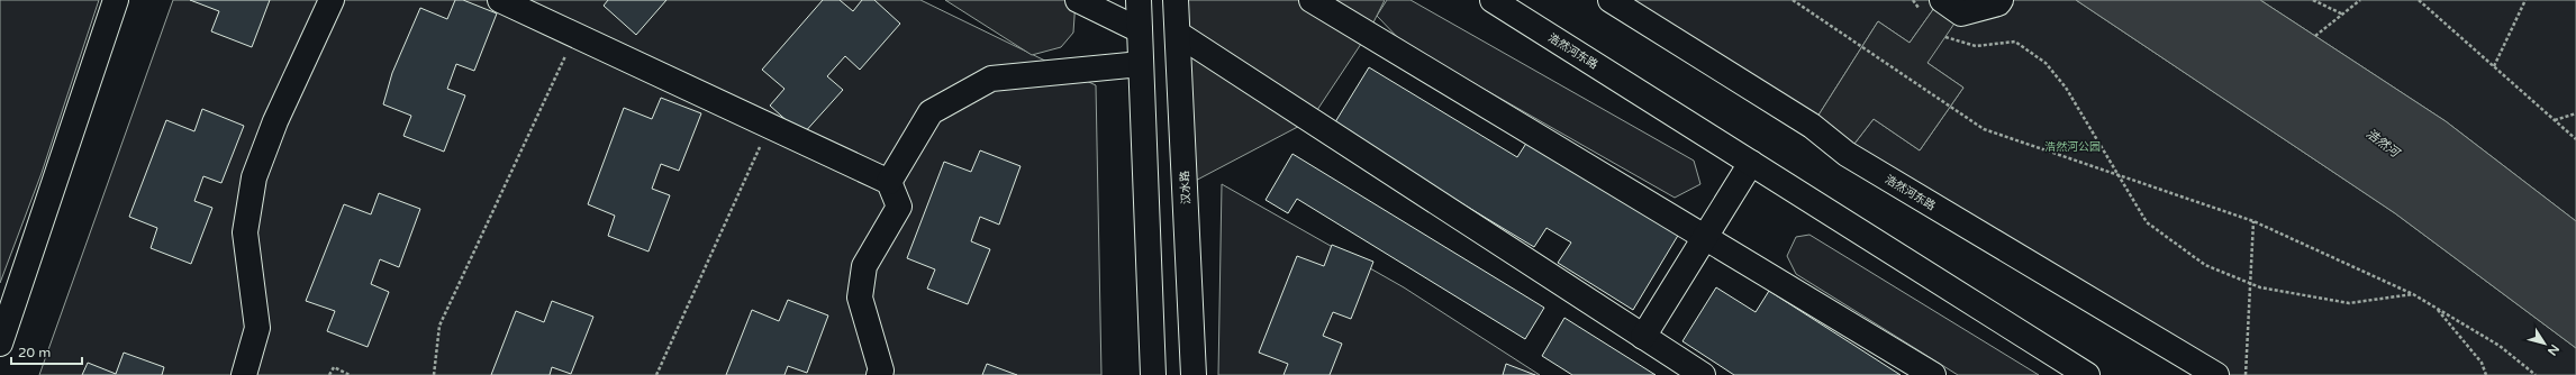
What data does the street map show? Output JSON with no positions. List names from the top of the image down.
{
  "streets": {
    "main road": ["浩然河东路", "汉水路"]
  },
  "water": ["浩然河"],
  "parks": ["浩然河公园"],
  "scale_bar": "20 m",
  "north": "bottom right"
}
